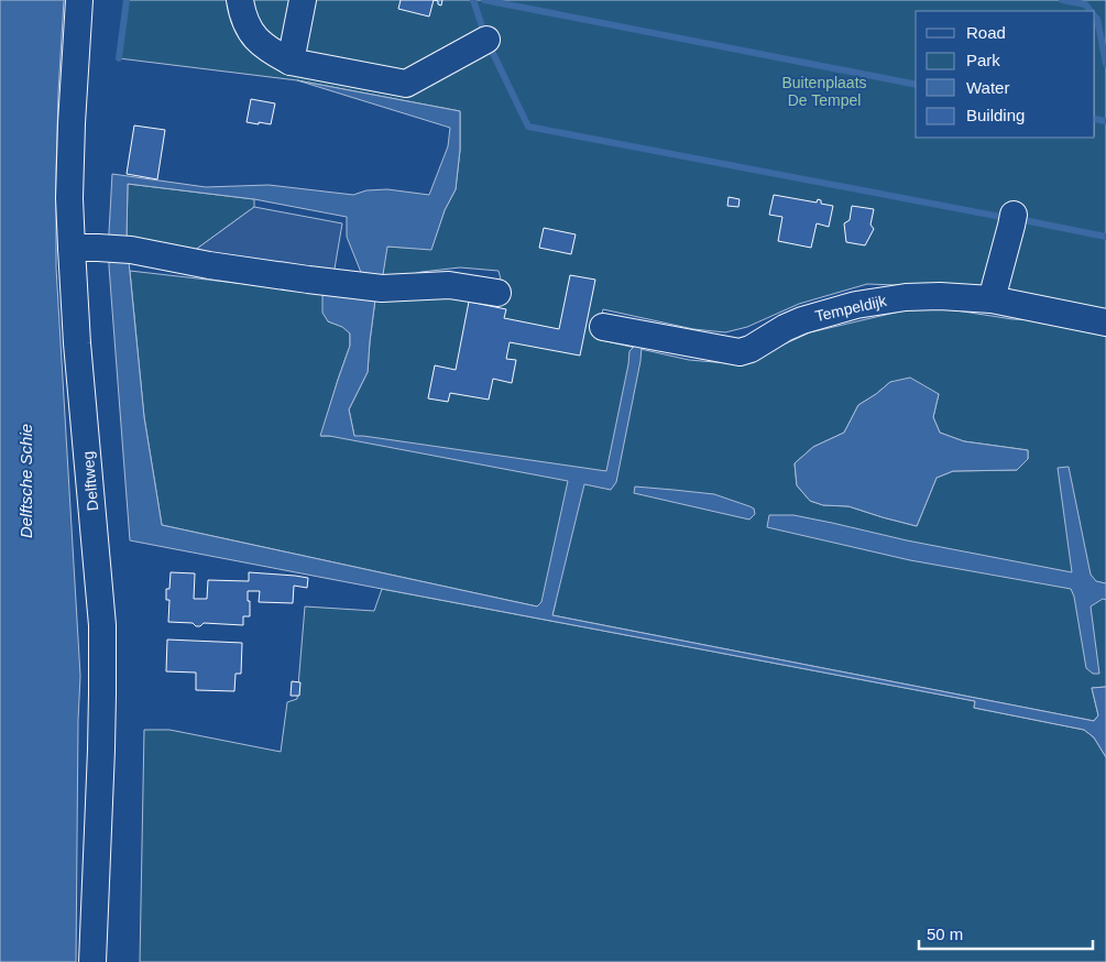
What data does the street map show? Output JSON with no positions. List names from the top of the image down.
{
  "streets": {
    "street": ["Tempeldijk", "Delftweg"]
  },
  "water": ["Delftsche Schie"],
  "parks": ["Buitenplaats De Tempel"],
  "legend": [
    "Road",
    "Park",
    "Water",
    "Building"
  ],
  "scale_bar": "50 m"
}
